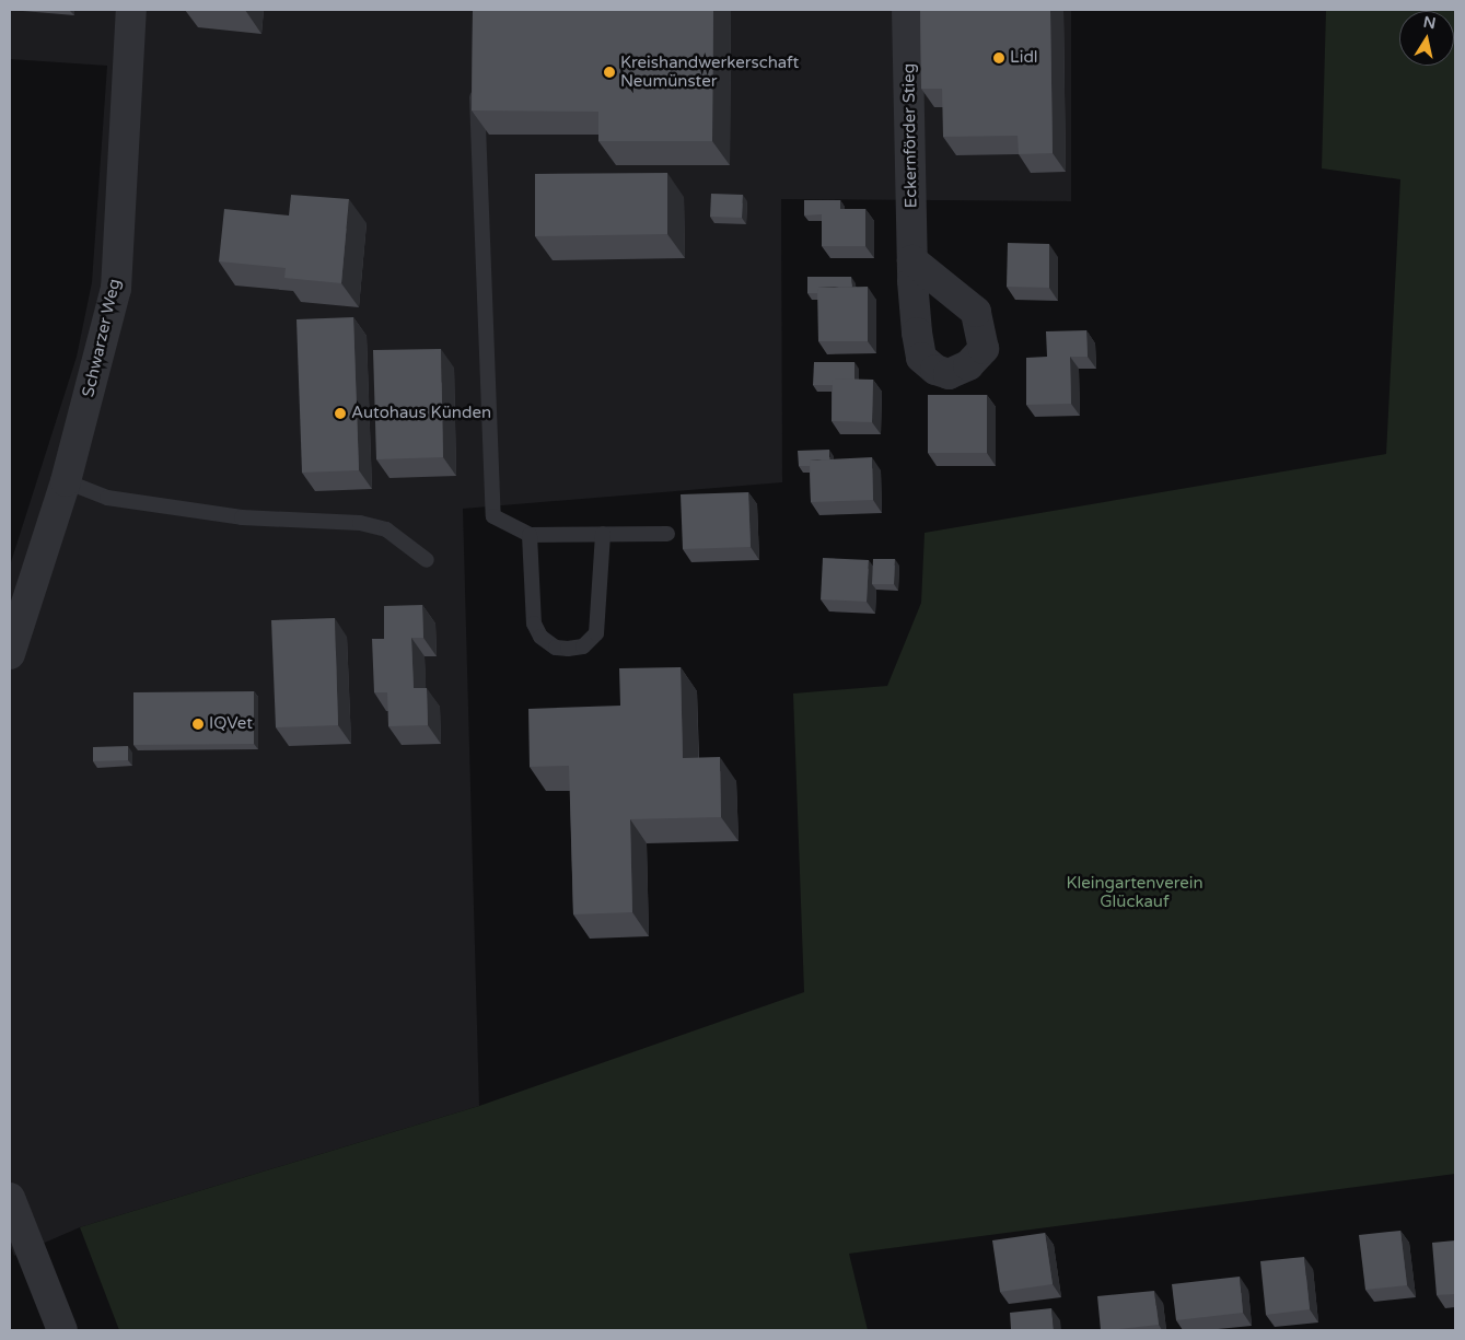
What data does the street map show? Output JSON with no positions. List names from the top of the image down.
{
  "streets": {
    "street": ["Eckernförder Stieg", "Schwarzer Weg"]
  },
  "parks": ["Kleingartenverein Glückauf"],
  "places": [
    "Lidl",
    "Kreishandwerkerschaft Neumünster",
    "Autohaus Künden",
    "IQVet"
  ],
  "north": "top"
}
